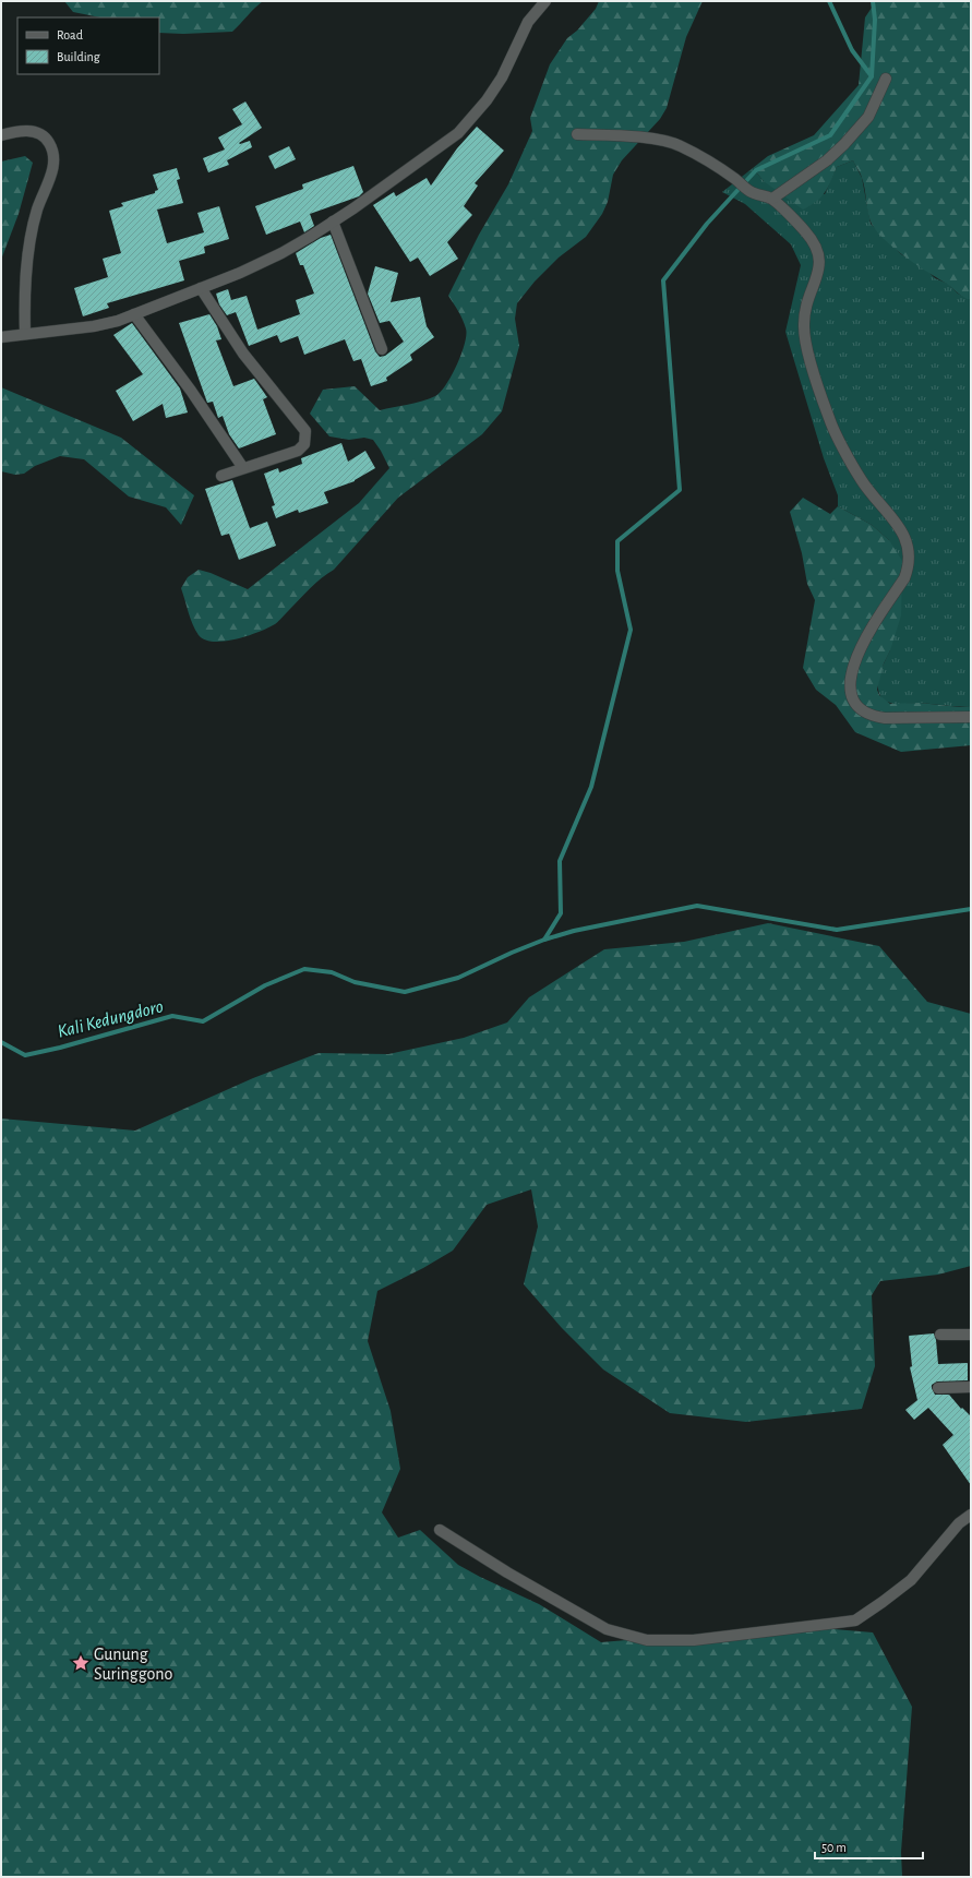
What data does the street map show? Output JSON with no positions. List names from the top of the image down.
{
  "water": ["Kali Kedungdoro"],
  "places": {
    "place": ["Gunung Suringgono"]
  },
  "legend": ["Road", "Building"],
  "scale_bar": "50 m"
}
